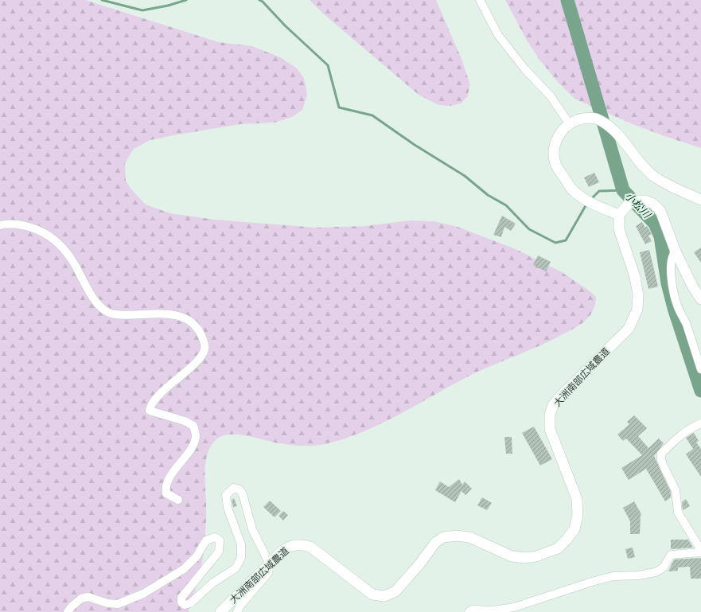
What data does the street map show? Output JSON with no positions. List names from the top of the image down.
{
  "streets": {
    "street": ["大洲南部広域農道"]
  },
  "water": ["小松川"]
}
